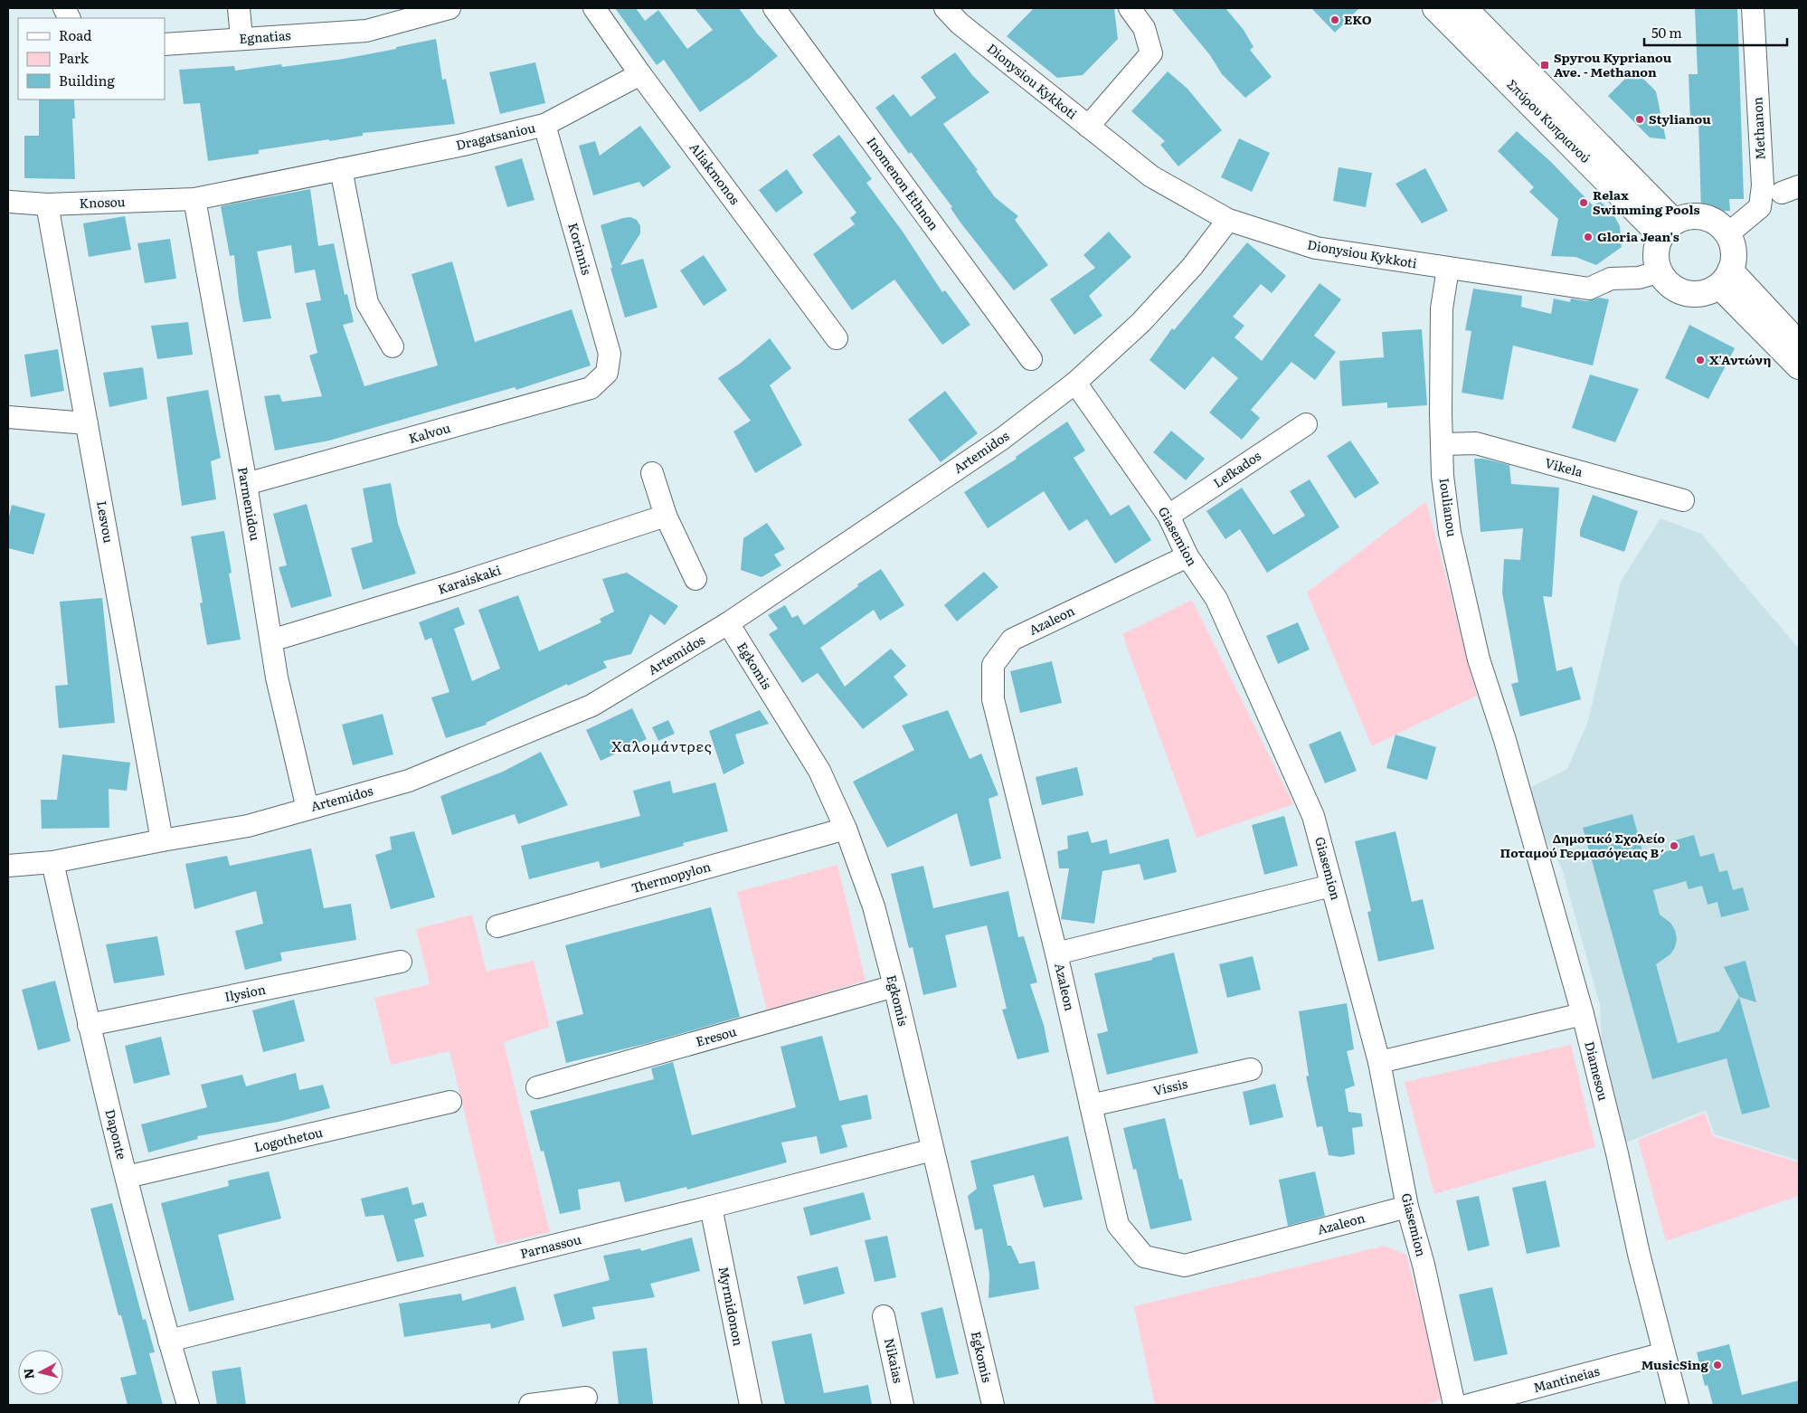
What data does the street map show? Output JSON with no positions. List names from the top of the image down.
{
  "streets": {
    "main road": ["Σπύρου Κυπριανού"],
    "street": [
      "Egnatias",
      "Dionysiou Kykkoti",
      "Methanon",
      "Dragatsaniou",
      "Aliakmonos",
      "Inomenon Ethnon",
      "Knosou",
      "Korinnis",
      "Kalvou",
      "Artemidos",
      "Vikela",
      "Lefkados",
      "Parmenidou",
      "Ioulianou",
      "Lesvou",
      "Giasemion",
      "Karaiskaki",
      "Azaleon",
      "Egkomis",
      "Thermopylon",
      "Ilysion",
      "Eresou",
      "Diamesou",
      "Vissis",
      "Daponte",
      "Logothetou",
      "Parnassou",
      "Myrmidonon",
      "Nikaias",
      "Mantineias"
    ]
  },
  "crossings": [
    ["Dionysiou Kykkoti", "Σπύρου Κυπριανού"],
    ["Dionysiou Kykkoti", "Methanon"],
    ["Dionysiou Kykkoti", "Artemidos"],
    ["Dionysiou Kykkoti", "Ioulianou"],
    ["Σπύρου Κυπριανού", "Methanon"],
    ["Dragatsaniou", "Aliakmonos"],
    ["Dragatsaniou", "Knosou"],
    ["Dragatsaniou", "Korinnis"],
    ["Dragatsaniou", "Parmenidou"],
    ["Knosou", "Parmenidou"],
    ["Knosou", "Lesvou"],
    ["Korinnis", "Kalvou"],
    ["Kalvou", "Parmenidou"],
    ["Artemidos", "Parmenidou"],
    ["Artemidos", "Lesvou"],
    ["Artemidos", "Giasemion"],
    ["Artemidos", "Egkomis"],
    ["Artemidos", "Daponte"],
    ["Vikela", "Ioulianou"],
    ["Lefkados", "Giasemion"],
    ["Parmenidou", "Karaiskaki"],
    ["Ioulianou", "Diamesou"],
    ["Giasemion", "Azaleon"],
    ["Azaleon", "Vissis"],
    ["Egkomis", "Thermopylon"],
    ["Egkomis", "Eresou"],
    ["Egkomis", "Parnassou"],
    ["Ilysion", "Daponte"],
    ["Diamesou", "Mantineias"],
    ["Daponte", "Logothetou"],
    ["Daponte", "Parnassou"],
    ["Parnassou", "Myrmidonon"]
  ],
  "districts": ["Χαλομάντρες"],
  "places": {
    "other": [
      "EKO",
      "Stylianou",
      "Relax Swimming Pools",
      "Gloria Jean's",
      "Χ'Αντώνη",
      "Δημοτικό Σχολείο Ποταμού Γερμασόγειας Β΄",
      "MusicSing"
    ],
    "transit": ["Spyrou Kyprianou Ave. - Methanon"]
  },
  "legend": ["Road", "Park", "Building"],
  "scale_bar": "50 m",
  "north": "left"
}
